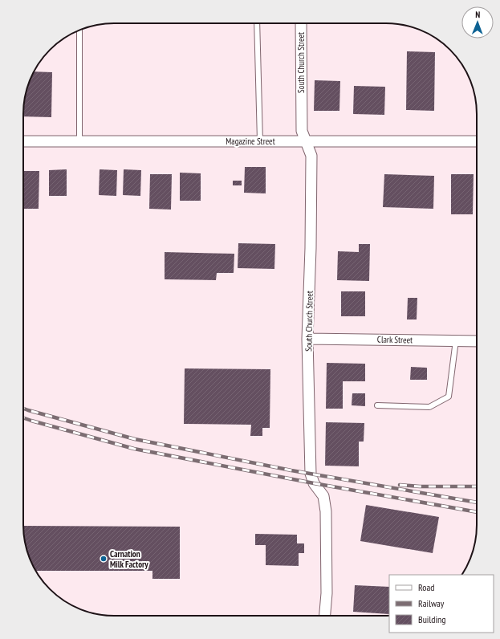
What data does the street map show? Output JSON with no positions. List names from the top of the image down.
{
  "streets": {
    "street": ["South Church Street", "Magazine Street", "Clark Street"]
  },
  "crossings": [
    ["South Church Street", "Magazine Street"],
    ["South Church Street", "Clark Street"]
  ],
  "places": ["Carnation Milk Factory"],
  "legend": ["Road", "Railway", "Building"],
  "north": "top"
}
